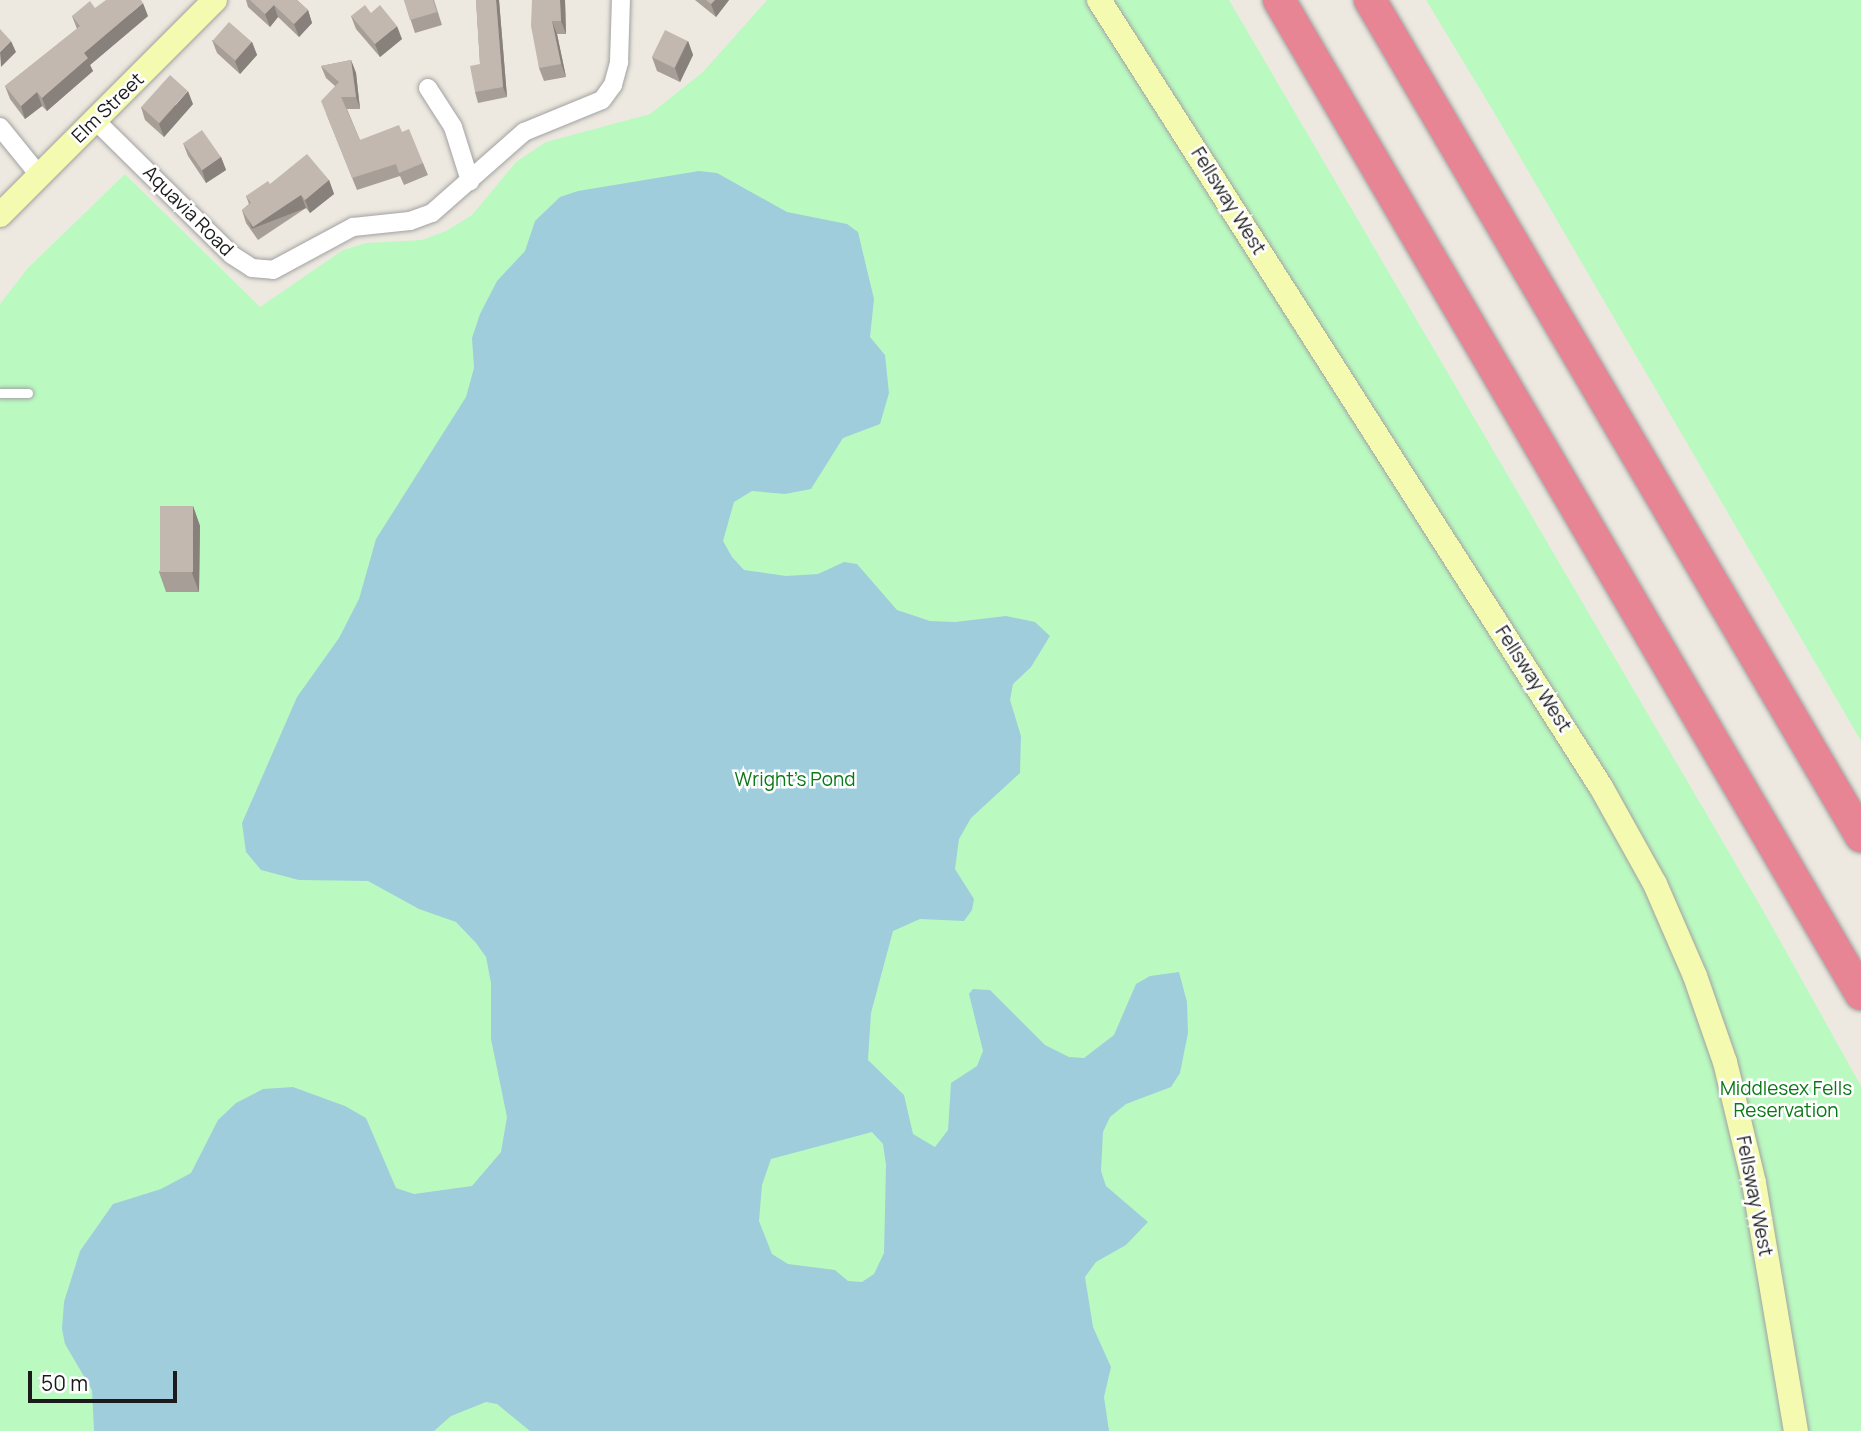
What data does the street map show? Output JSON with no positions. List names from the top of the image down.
{
  "streets": {
    "main road": ["Elm Street", "Fellsway West"],
    "street": ["Aquavia Road"]
  },
  "crossings": [
    ["Elm Street", "Aquavia Road"]
  ],
  "parks": ["Wright's Pond", "Middlesex Fells Reservation"],
  "scale_bar": "50 m"
}
